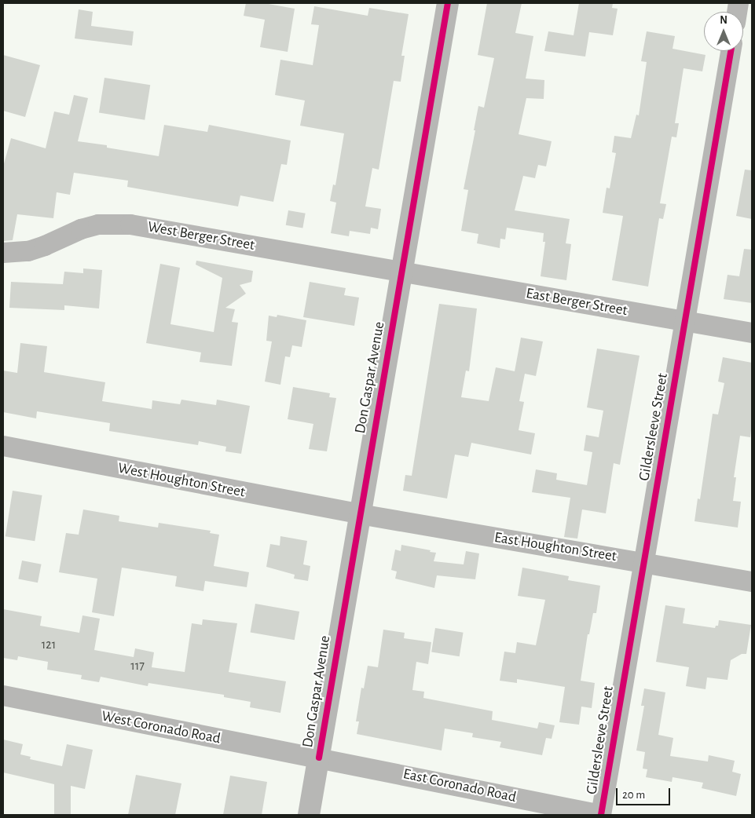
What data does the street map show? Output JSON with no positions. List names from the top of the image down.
{
  "streets": {
    "street": [
      "West Berger Street",
      "East Berger Street",
      "Don Gaspar Avenue",
      "Gildersleeve Street",
      "West Houghton Street",
      "East Houghton Street",
      "West Coronado Road",
      "East Coronado Road"
    ]
  },
  "crossings": [
    ["West Berger Street", "East Berger Street"],
    ["West Berger Street", "Don Gaspar Avenue"],
    ["East Berger Street", "Don Gaspar Avenue"],
    ["East Berger Street", "Gildersleeve Street"],
    ["Don Gaspar Avenue", "West Houghton Street"],
    ["Don Gaspar Avenue", "East Houghton Street"],
    ["Don Gaspar Avenue", "West Coronado Road"],
    ["Don Gaspar Avenue", "East Coronado Road"],
    ["Gildersleeve Street", "East Houghton Street"],
    ["Gildersleeve Street", "East Coronado Road"],
    ["West Houghton Street", "East Houghton Street"],
    ["West Coronado Road", "East Coronado Road"]
  ],
  "house_numbers": ["121", "117"],
  "scale_bar": "20 m",
  "north": "top"
}
